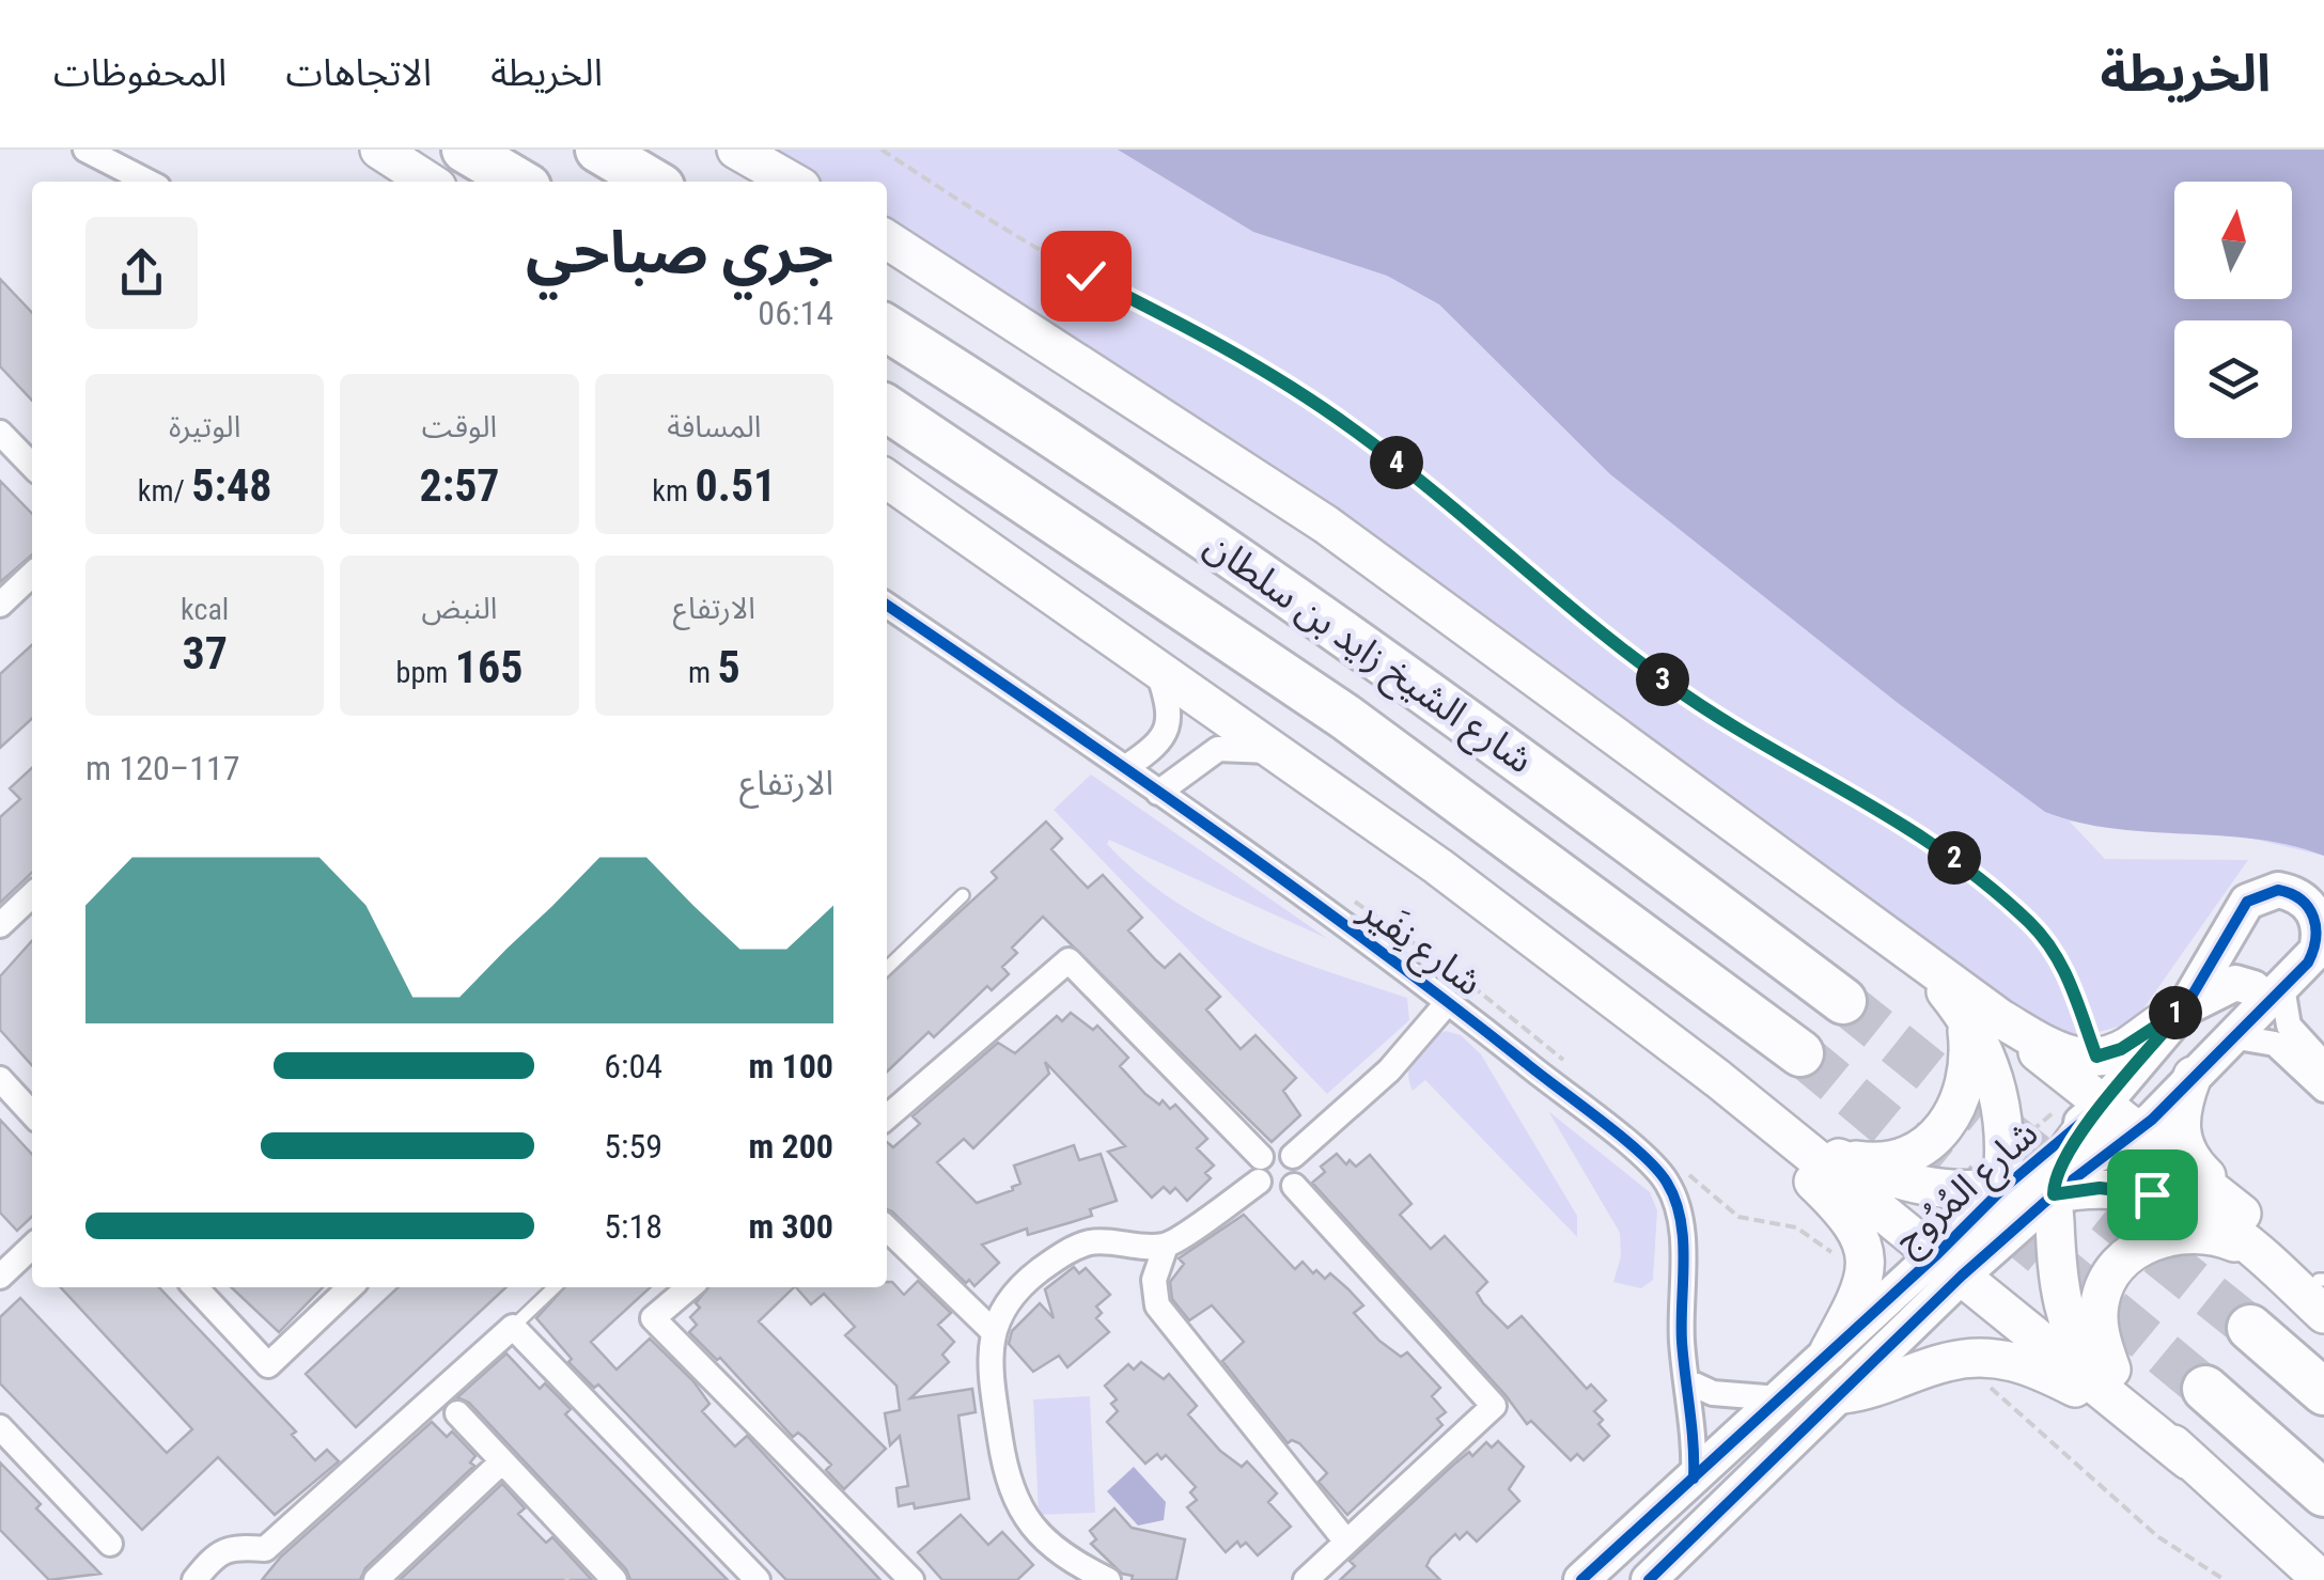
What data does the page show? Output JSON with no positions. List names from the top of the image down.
{
  "streets": {
    "highway": ["شارع الشيخ زايد بن سلطان"],
    "street": ["شارع نِفَير", "شارع المُرُوج"]
  },
  "crossings": [
    ["شارع نِفَير", "شارع المُرُوج"]
  ],
  "north": "top",
  "page": {
    "header": "الخريطة",
    "nav": ["الخريطة", "الاتجاهات", "المحفوظات"],
    "heading": ["جري صباحي", "06:14"],
    "stats": [
      ["المسافة", "0.51 km"],
      ["الوقت", "2:57"],
      ["الوتيرة", "5:48 /km"],
      ["الارتفاع", "5 m"],
      ["النبض", "165 bpm"],
      ["kcal", "37"]
    ],
    "pins": [
      "4",
      "3",
      "2",
      "1"
    ],
    "chart": ["الارتفاع", "117–120 m"],
    "list": [
      {
        "name": "100 m",
        "note": "6:04"
      },
      {
        "name": "200 m",
        "note": "5:59"
      },
      {
        "name": "300 m",
        "note": "5:18"
      }
    ]
  }
}
